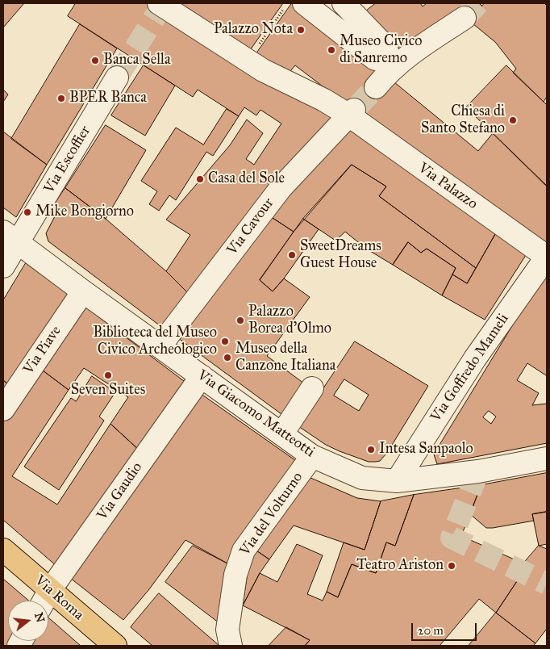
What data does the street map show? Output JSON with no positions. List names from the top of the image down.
{
  "streets": {
    "main road": ["Via Roma"],
    "street": [
      "Via Escoffier",
      "Via Palazzo",
      "Via Cavour",
      "Via Piave",
      "Via Goffredo Mameli",
      "Via Giacomo Matteotti",
      "Via Gaudio",
      "Via del Volturno"
    ]
  },
  "crossings": [
    ["Via Escoffier", "Via Giacomo Matteotti"],
    ["Via Palazzo", "Via Cavour"],
    ["Via Palazzo", "Via Goffredo Mameli"],
    ["Via Cavour", "Via Giacomo Matteotti"],
    ["Via Piave", "Via Giacomo Matteotti"],
    ["Via Goffredo Mameli", "Via Giacomo Matteotti"],
    ["Via Giacomo Matteotti", "Via Gaudio"],
    ["Via Giacomo Matteotti", "Via del Volturno"],
    ["Via Gaudio", "Via Roma"]
  ],
  "places": [
    "Palazzo Nota",
    "Museo Civico di Sanremo",
    "Banca Sella",
    "BPER Banca",
    "Chiesa di Santo Stefano",
    "Casa del Sole",
    "Mike Bongiorno",
    "SweetDreams Guest House",
    "Palazzo Borea d'Olmo",
    "Biblioteca del Museo Civico Archeologico",
    "Museo della Canzone Italiana",
    "Seven Suites",
    "Intesa Sanpaolo",
    "Teatro Ariston"
  ],
  "scale_bar": "20 m",
  "north": "right"
}
